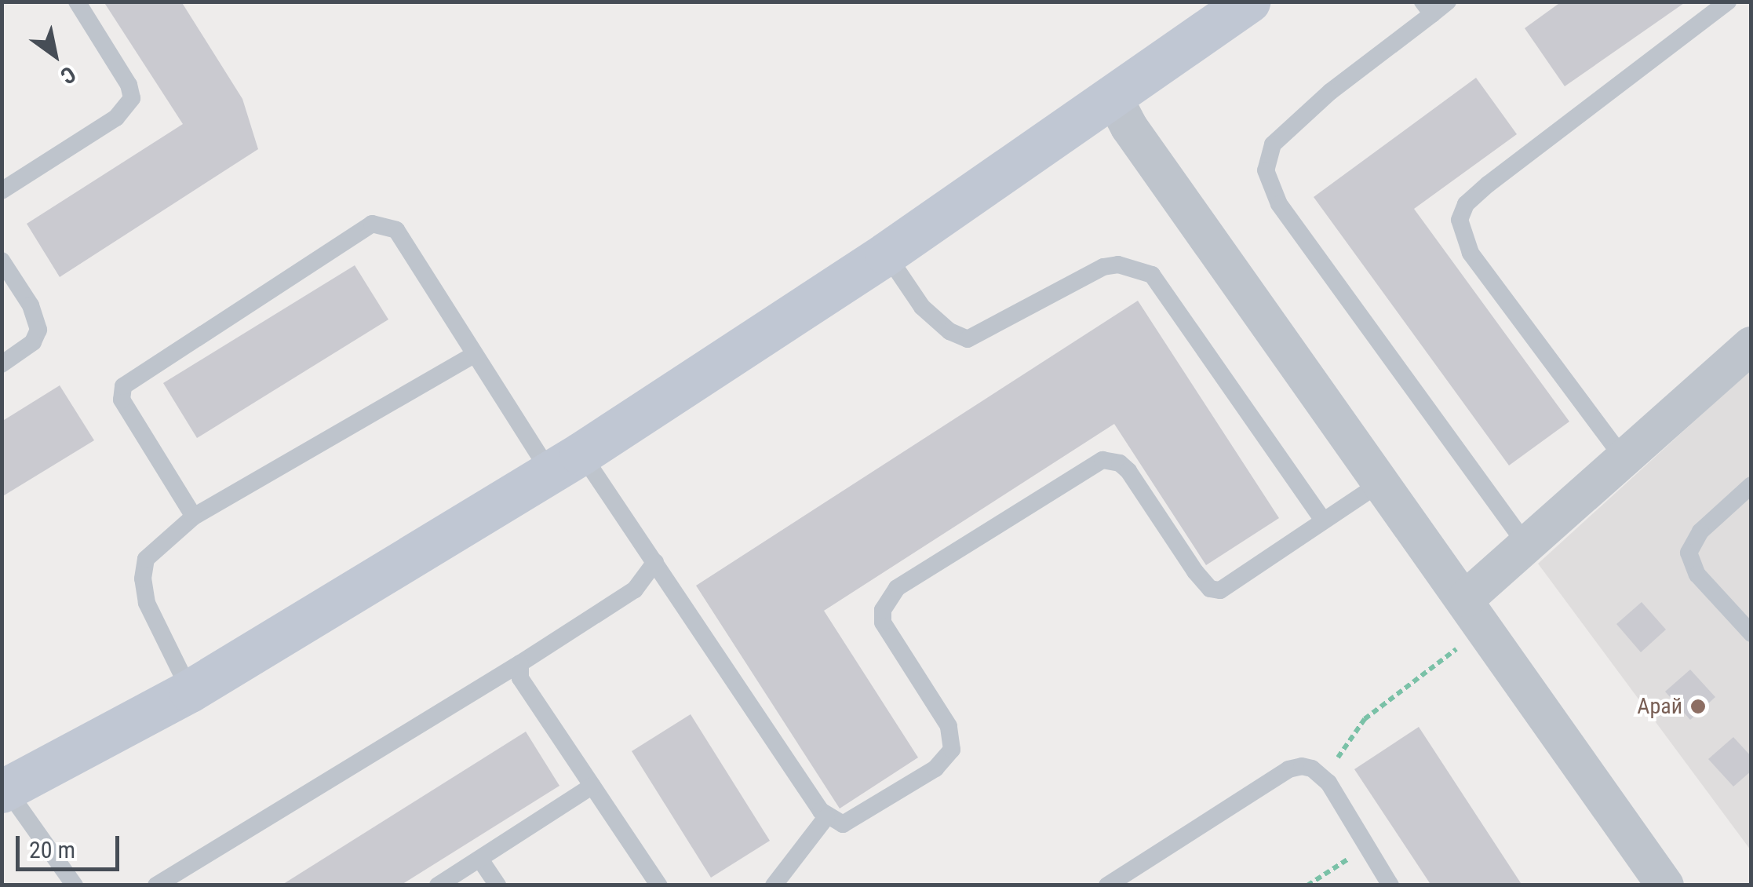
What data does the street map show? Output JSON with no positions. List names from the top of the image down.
{
  "places": ["Арай"],
  "scale_bar": "20 m",
  "north": "bottom right"
}
